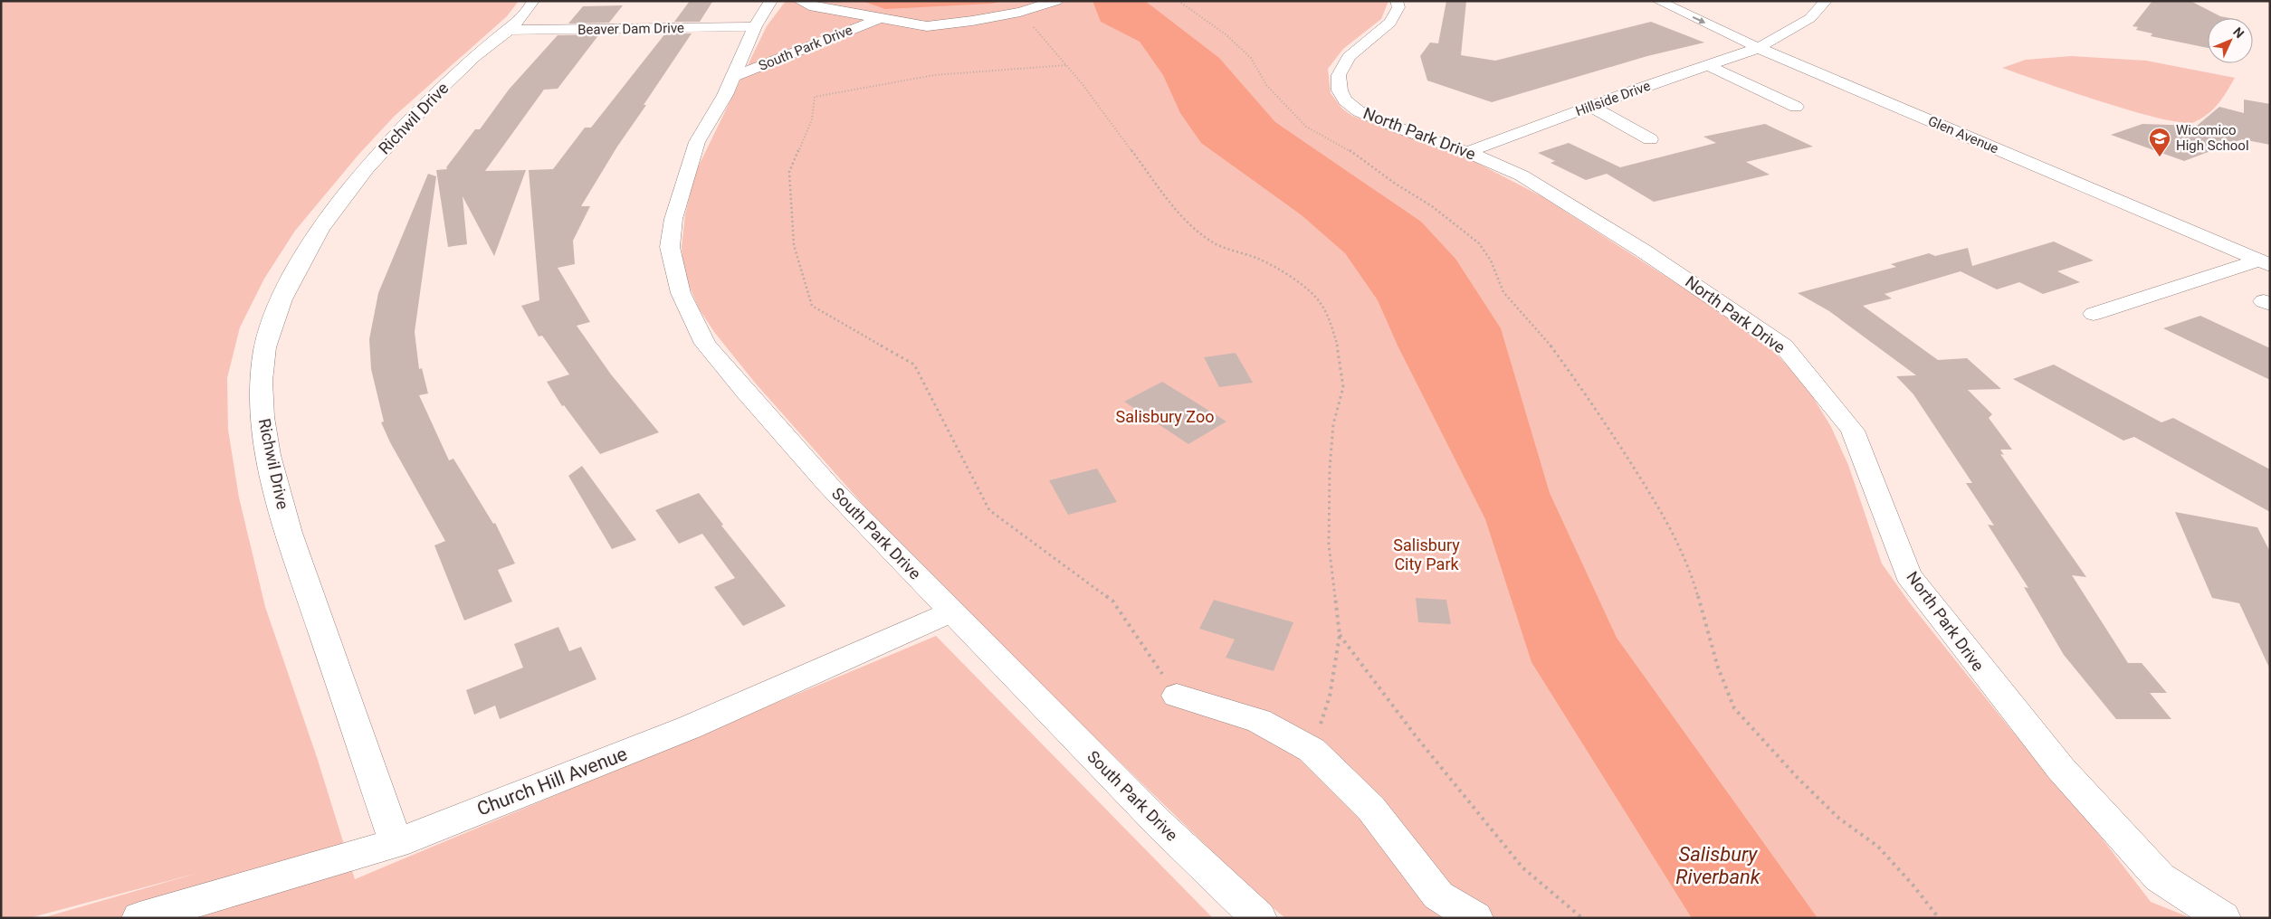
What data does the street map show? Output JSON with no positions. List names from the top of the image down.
{
  "streets": {
    "street": [
      "Beaver Dam Drive",
      "South Park Drive",
      "Hillside Drive",
      "Richwil Drive",
      "North Park Drive",
      "Glen Avenue",
      "Church Hill Avenue"
    ]
  },
  "crossings": [
    ["Beaver Dam Drive", "South Park Drive"],
    ["Beaver Dam Drive", "Richwil Drive"],
    ["South Park Drive", "Church Hill Avenue"],
    ["Hillside Drive", "North Park Drive"],
    ["Hillside Drive", "Glen Avenue"],
    ["Richwil Drive", "Church Hill Avenue"]
  ],
  "water": ["Salisbury Riverbank"],
  "parks": ["Salisbury Zoo", "Salisbury City Park"],
  "places": {
    "school or university": ["Wicomico High School"]
  },
  "north": "top right"
}
